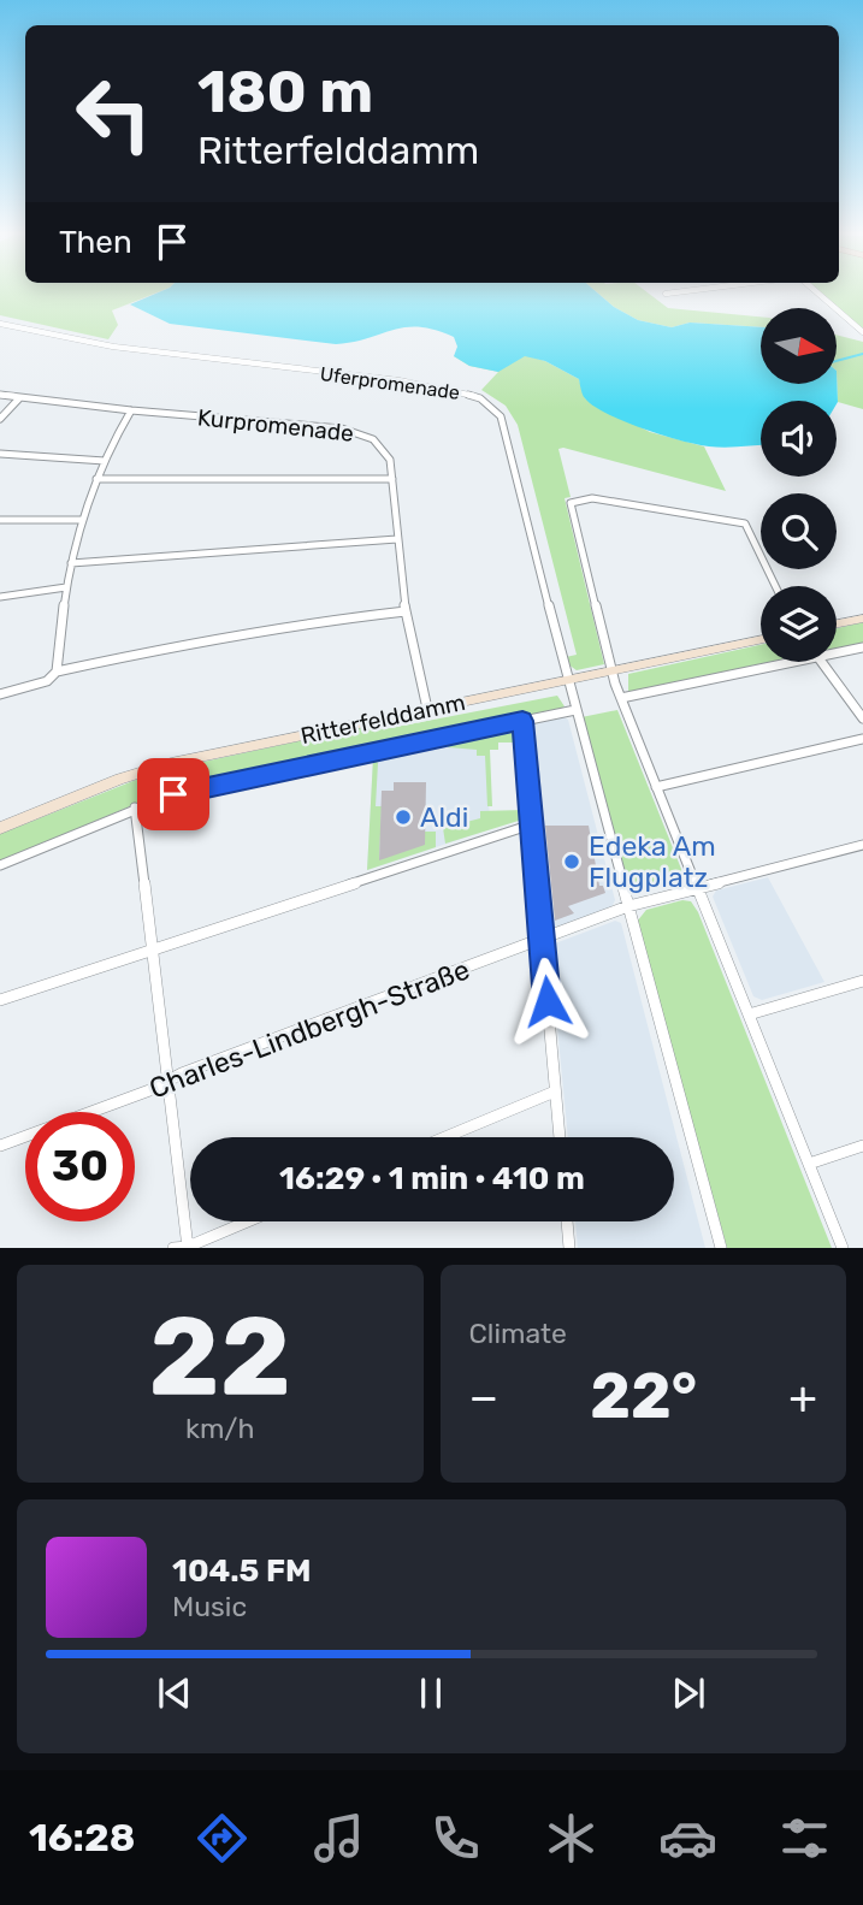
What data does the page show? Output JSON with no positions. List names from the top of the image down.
{
  "streets": {
    "main road": ["Ritterfelddamm"],
    "street": ["Uferpromenade", "Kurpromenade", "Charles-Lindbergh-Straße"]
  },
  "crossings": [
    ["Uferpromenade", "Ritterfelddamm"],
    ["Uferpromenade", "Charles-Lindbergh-Straße"],
    ["Kurpromenade", "Ritterfelddamm"]
  ],
  "places": ["Aldi", "Edeka Am Flugplatz"],
  "north": "right",
  "page": {
    "turn": ["180 m", "Ritterfelddamm"],
    "then": "Then",
    "limit": "30",
    "trip": "16:29 · 1 min · 410 m",
    "tile": [
      ["22", "km/h"],
      "Climate"
    ],
    "heat": ["−", "22°", "+"],
    "song": ["104.5 FM", "Music"],
    "tabs": "16:28"
  }
}
